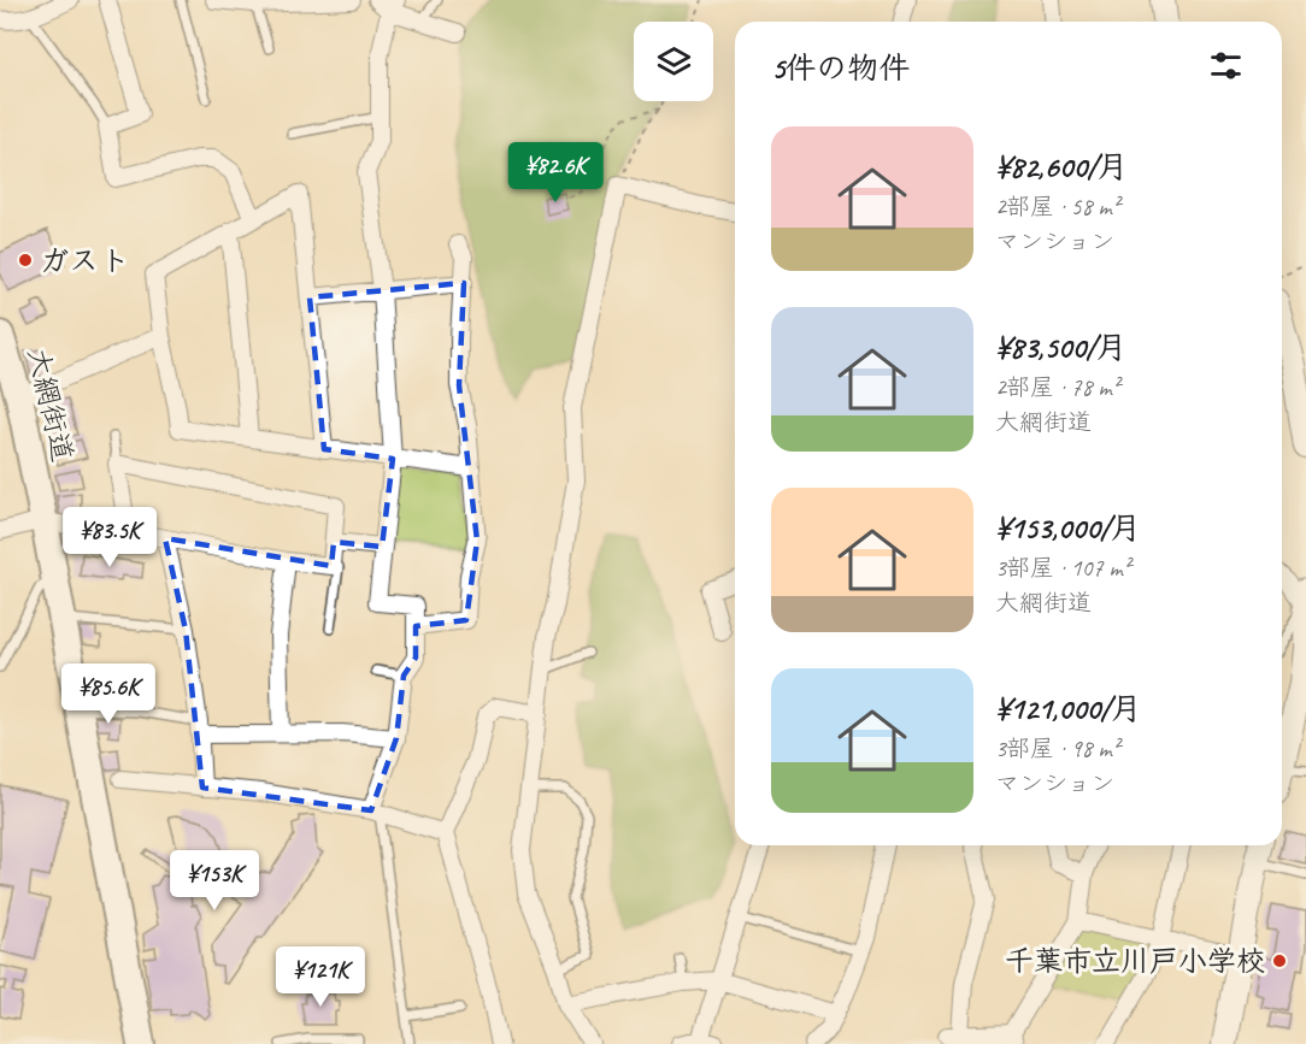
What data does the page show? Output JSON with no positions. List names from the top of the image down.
{
  "streets": {
    "main road": ["大網街道"]
  },
  "places": ["ガスト", "千葉市立川戸小学校"],
  "page": {
    "heading": "5件の物件",
    "list": [
      {
        "name": "¥82,600/月",
        "note": "2部屋 · 58 m² · マンション"
      },
      {
        "name": "¥83,500/月",
        "note": "2部屋 · 78 m² · 大網街道"
      },
      {
        "name": "¥153,000/月",
        "note": "3部屋 · 107 m² · 大網街道"
      },
      {
        "name": "¥121,000/月",
        "note": "3部屋 · 98 m² · マンション"
      }
    ],
    "price": [
      "¥82.6K",
      "¥83.5K",
      "¥85.6K",
      "¥153K",
      "¥121K"
    ]
  }
}
